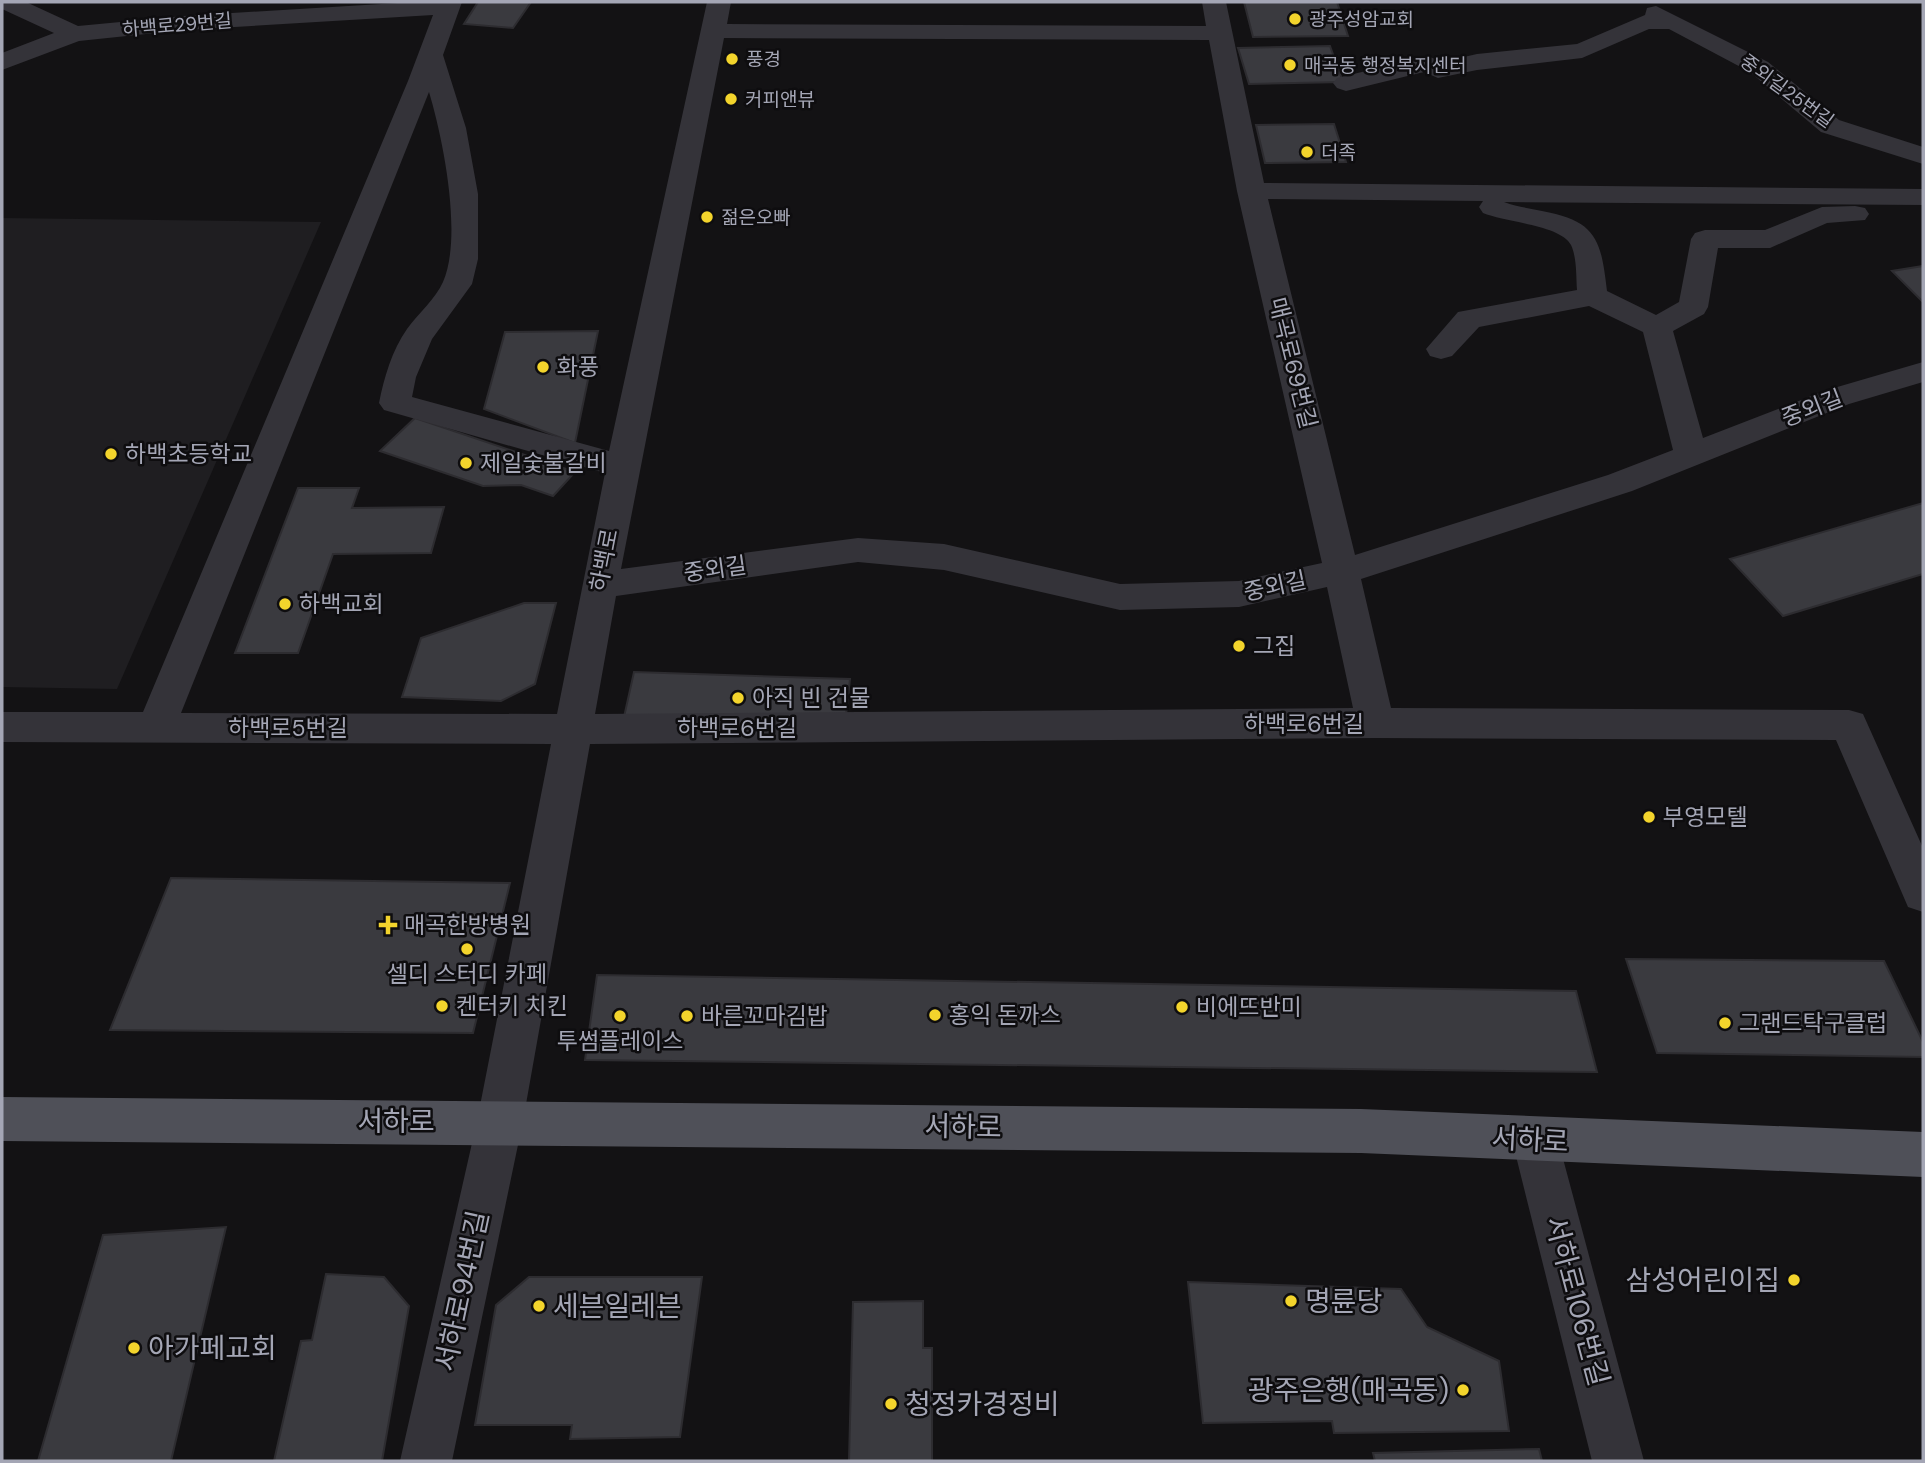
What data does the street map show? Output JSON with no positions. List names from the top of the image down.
{
  "streets": {
    "main road": ["서하로"],
    "street": [
      "하백로29번길",
      "중외길25번길",
      "매곡로69번길",
      "중외길",
      "하백로",
      "하백로6번길",
      "하백로5번길",
      "서하로94번길",
      "서하로106번길"
    ]
  },
  "crossings": [
    ["매곡로69번길", "중외길"],
    ["매곡로69번길", "하백로6번길"],
    ["중외길", "하백로"],
    ["하백로", "하백로6번길"],
    ["하백로", "하백로5번길"],
    ["하백로", "서하로"],
    ["하백로", "서하로94번길"],
    ["하백로6번길", "하백로5번길"],
    ["서하로", "서하로94번길"],
    ["서하로", "서하로106번길"]
  ],
  "places": {
    "other": [
      "광주성암교회",
      "풍경",
      "매곡동 행정복지센터",
      "커피앤뷰",
      "더족",
      "젊은오빠",
      "화풍",
      "하백초등학교",
      "제일숯불갈비",
      "하백교회",
      "그집",
      "아직 빈 건물",
      "부영모텔",
      "셀디 스터디 카페",
      "켄터키 치킨",
      "비에뜨반미",
      "홍익 돈까스",
      "투썸플레이스",
      "바른꼬마김밥",
      "그랜드탁구클럽",
      "삼성어린이집",
      "명륜당",
      "세븐일레븐",
      "아가페교회",
      "광주은행(매곡동)",
      "청정카경정비"
    ],
    "health": ["매곡한방병원"]
  }
}
